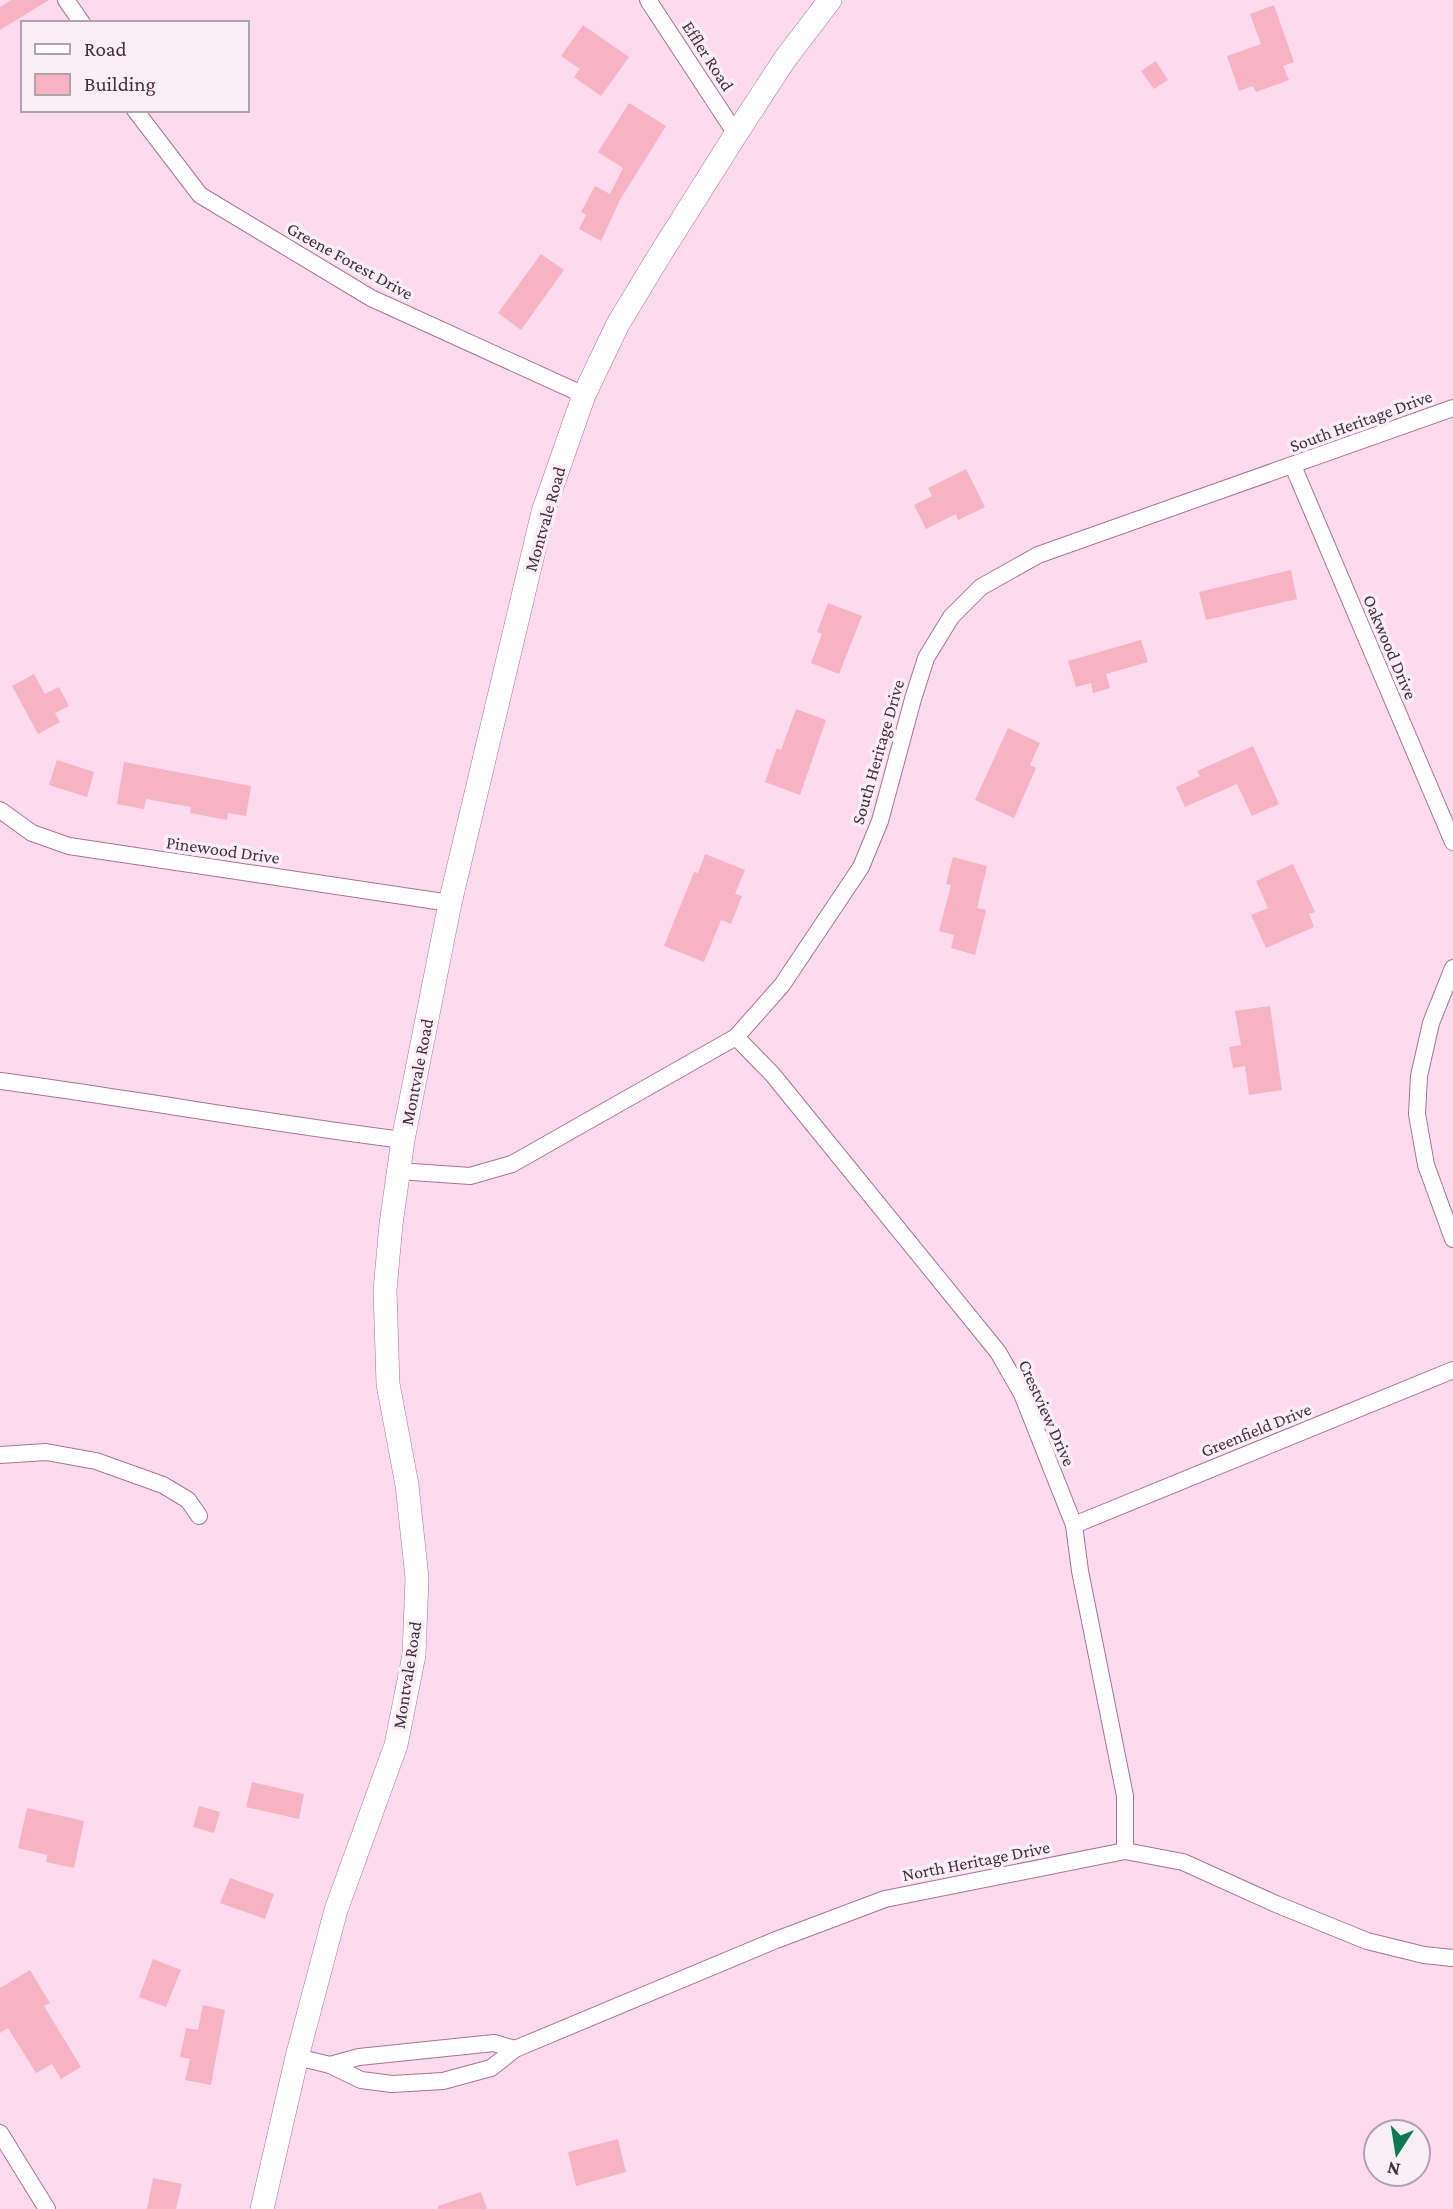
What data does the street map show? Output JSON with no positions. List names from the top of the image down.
{
  "streets": {
    "main road": ["Montvale Road"],
    "street": [
      "Effler Road",
      "Greene Forest Drive",
      "South Heritage Drive",
      "Oakwood Drive",
      "Pinewood Drive",
      "Crestview Drive",
      "Greenfield Drive",
      "North Heritage Drive"
    ]
  },
  "crossings": [
    ["Effler Road", "Montvale Road"],
    ["Greene Forest Drive", "Montvale Road"],
    ["South Heritage Drive", "Montvale Road"],
    ["South Heritage Drive", "Oakwood Drive"],
    ["South Heritage Drive", "Crestview Drive"],
    ["Montvale Road", "Pinewood Drive"],
    ["Montvale Road", "North Heritage Drive"],
    ["Crestview Drive", "Greenfield Drive"],
    ["Crestview Drive", "North Heritage Drive"]
  ],
  "legend": ["Road", "Building"],
  "north": "bottom"
}
